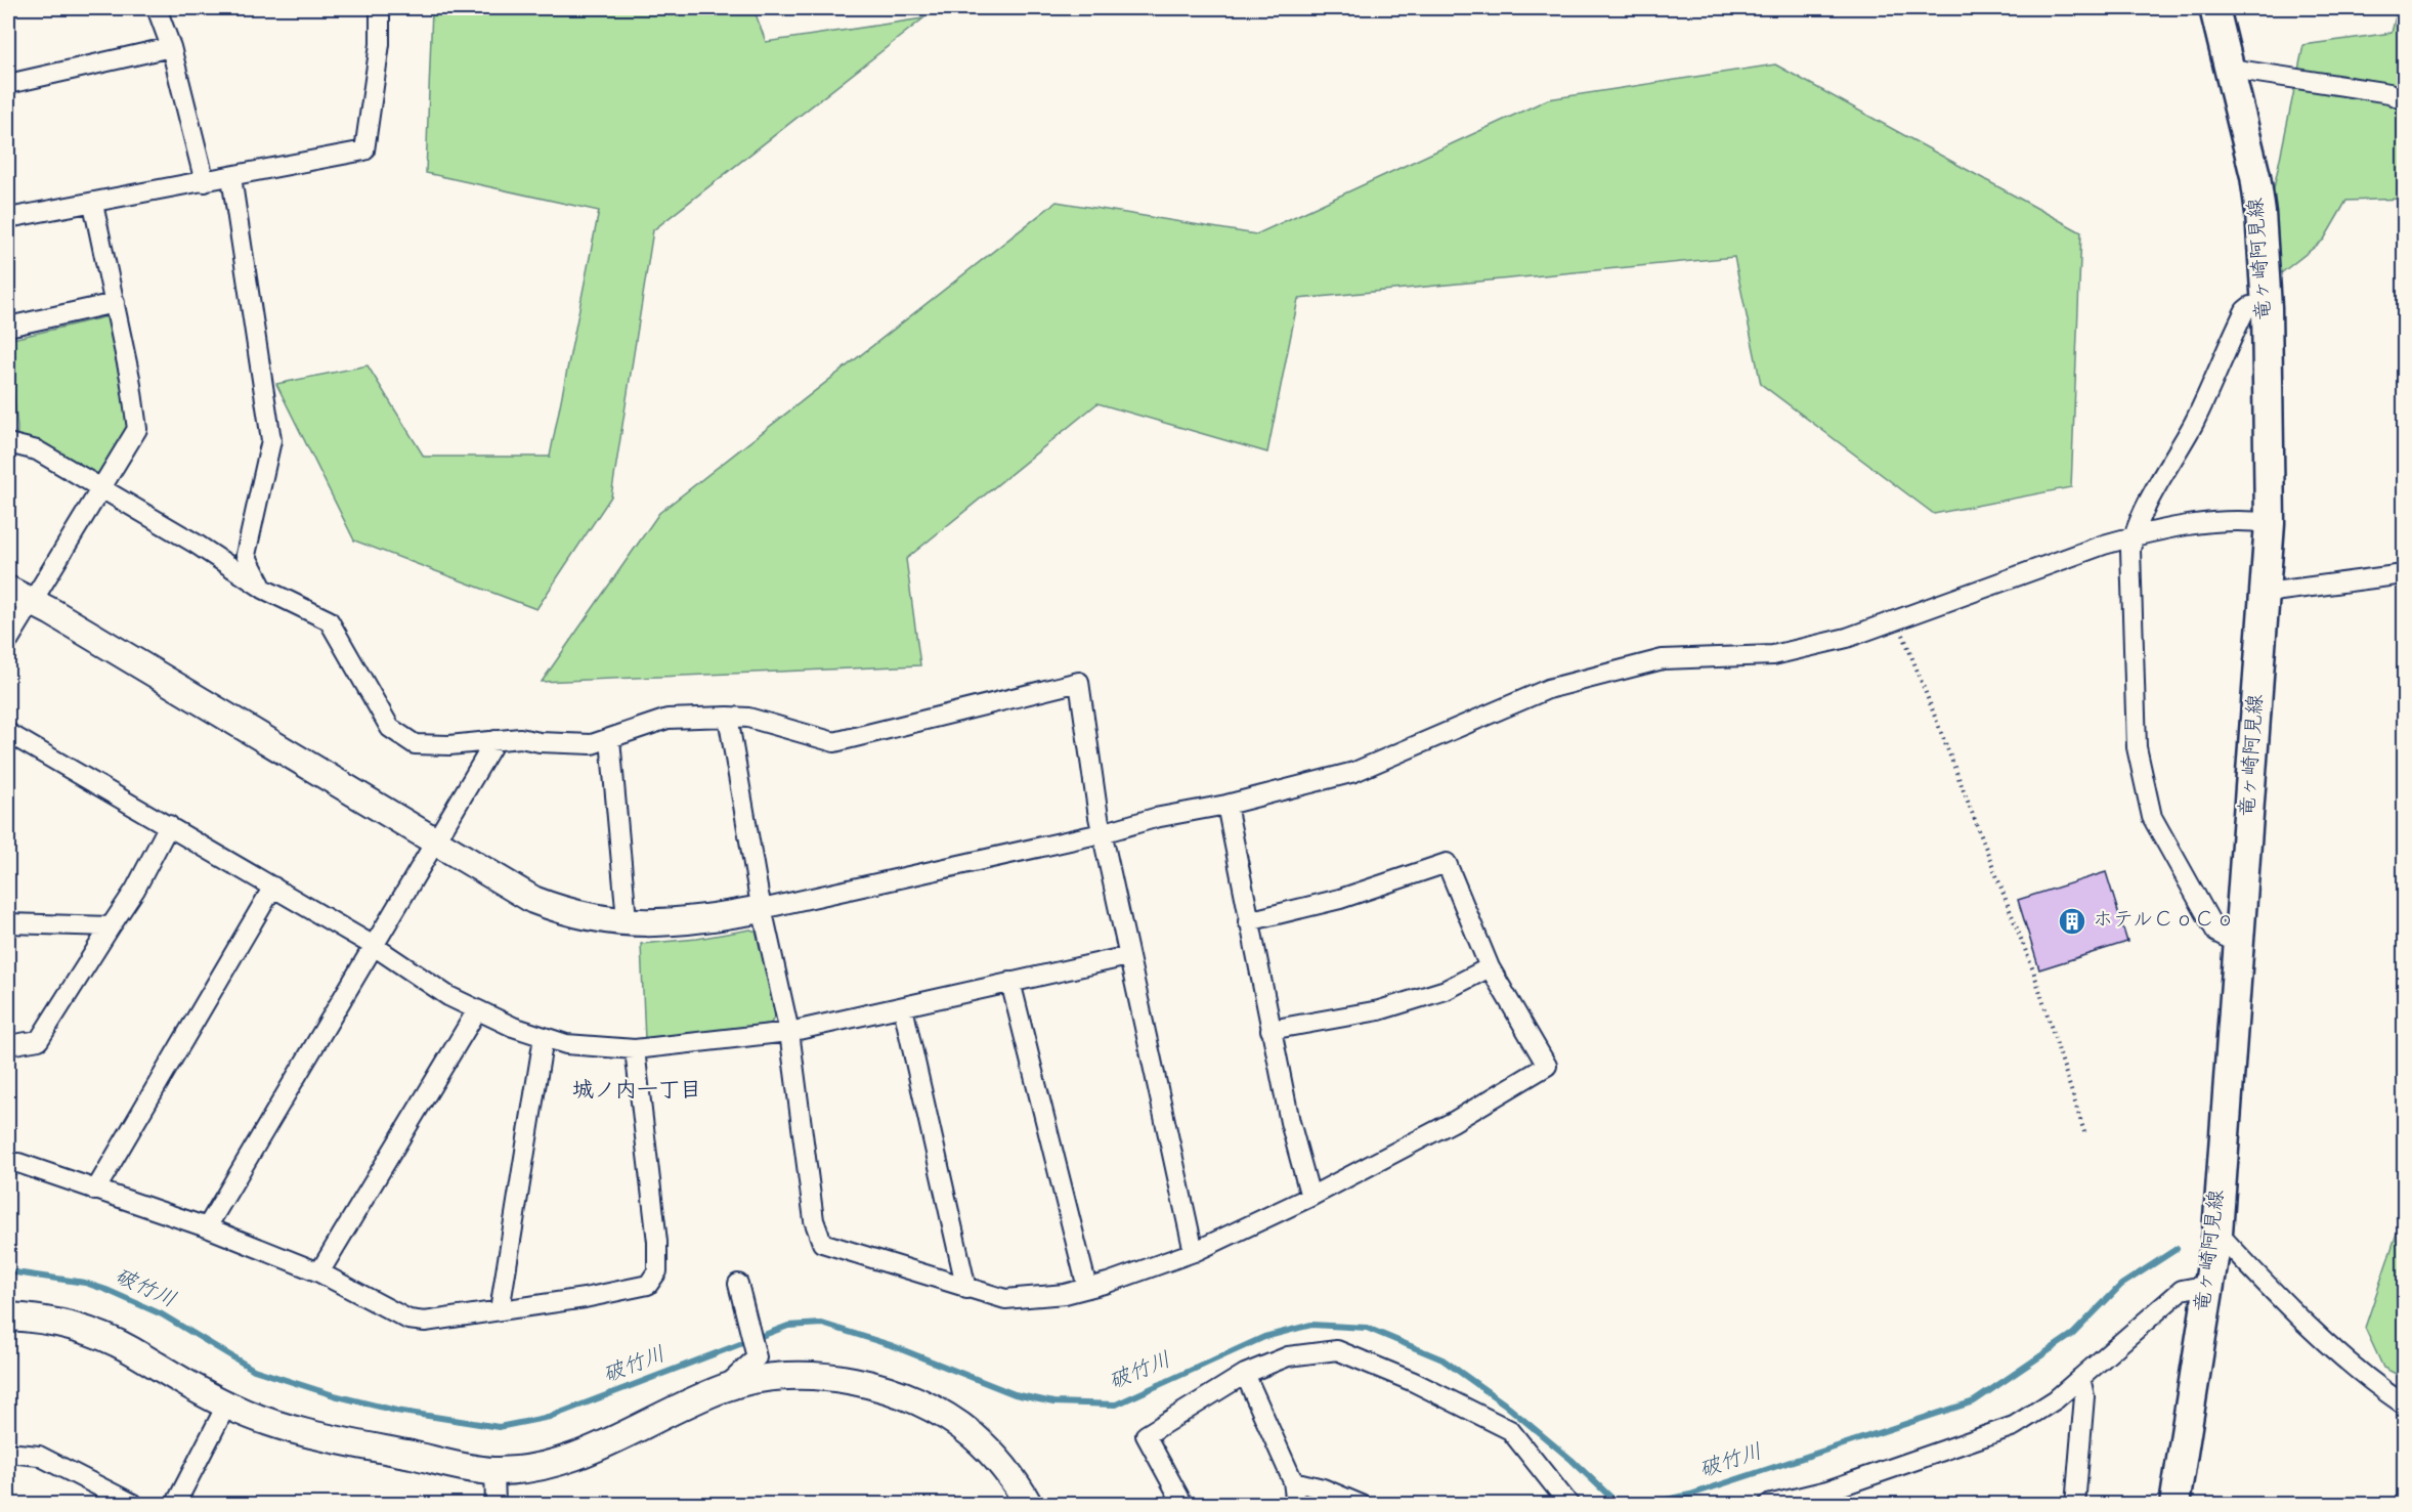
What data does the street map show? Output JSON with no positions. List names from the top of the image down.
{
  "streets": {
    "main road": ["竜ヶ崎阿見線"]
  },
  "districts": ["城ノ内一丁目"],
  "water": ["破竹川"],
  "places": {
    "building": ["ホテルＣｏＣｏ"]
  }
}
